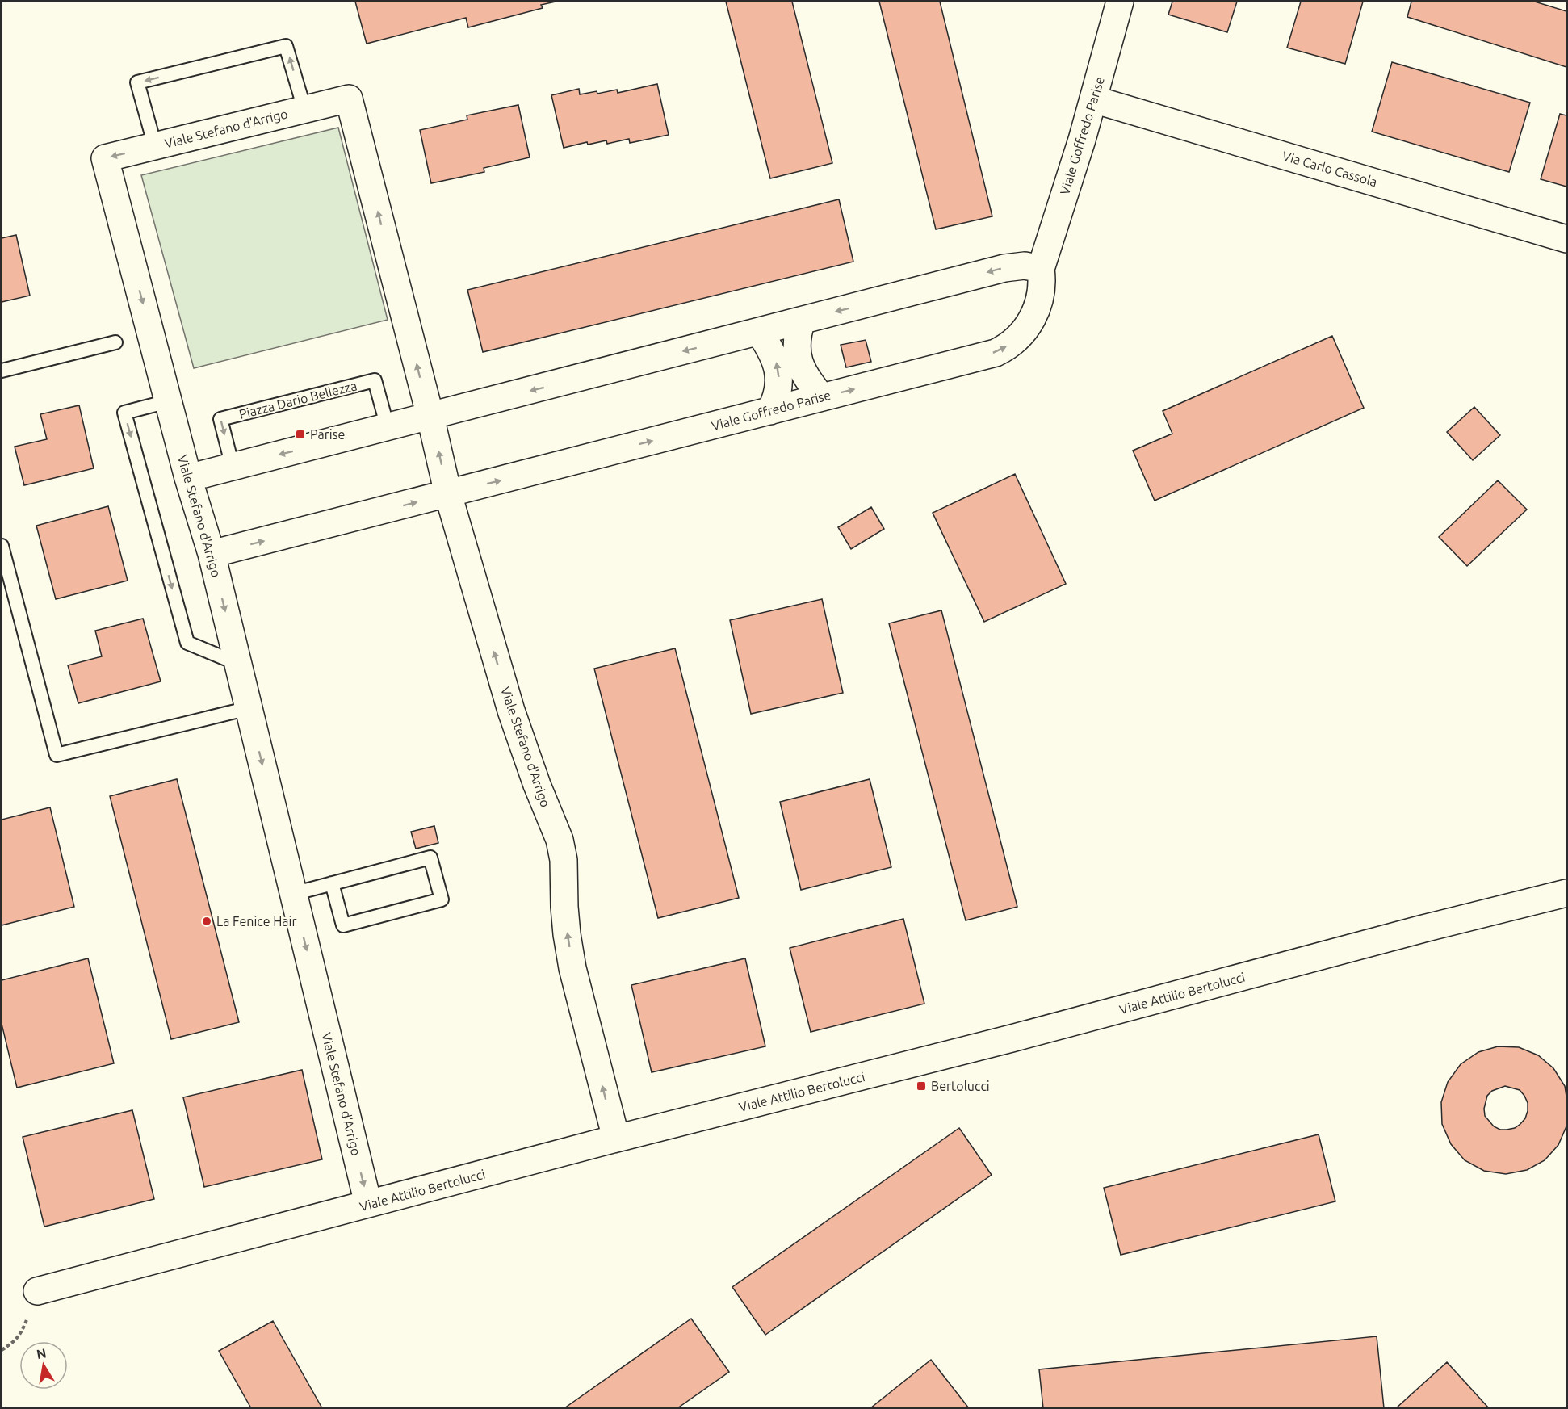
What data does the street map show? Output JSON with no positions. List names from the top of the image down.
{
  "streets": {
    "street": [
      "Viale Stefano d'Arrigo",
      "Viale Goffredo Parise",
      "Via Carlo Cassola",
      "Viale Attilio Bertolucci"
    ],
    "lane": ["Piazza Dario Bellezza"]
  },
  "crossings": [
    ["Viale Stefano d'Arrigo", "Viale Goffredo Parise"],
    ["Viale Stefano d'Arrigo", "Viale Attilio Bertolucci"],
    ["Viale Goffredo Parise", "Via Carlo Cassola"]
  ],
  "places": {
    "transit": ["Parise", "Bertolucci"],
    "other": ["La Fenice Hair"]
  },
  "north": "top"
}
